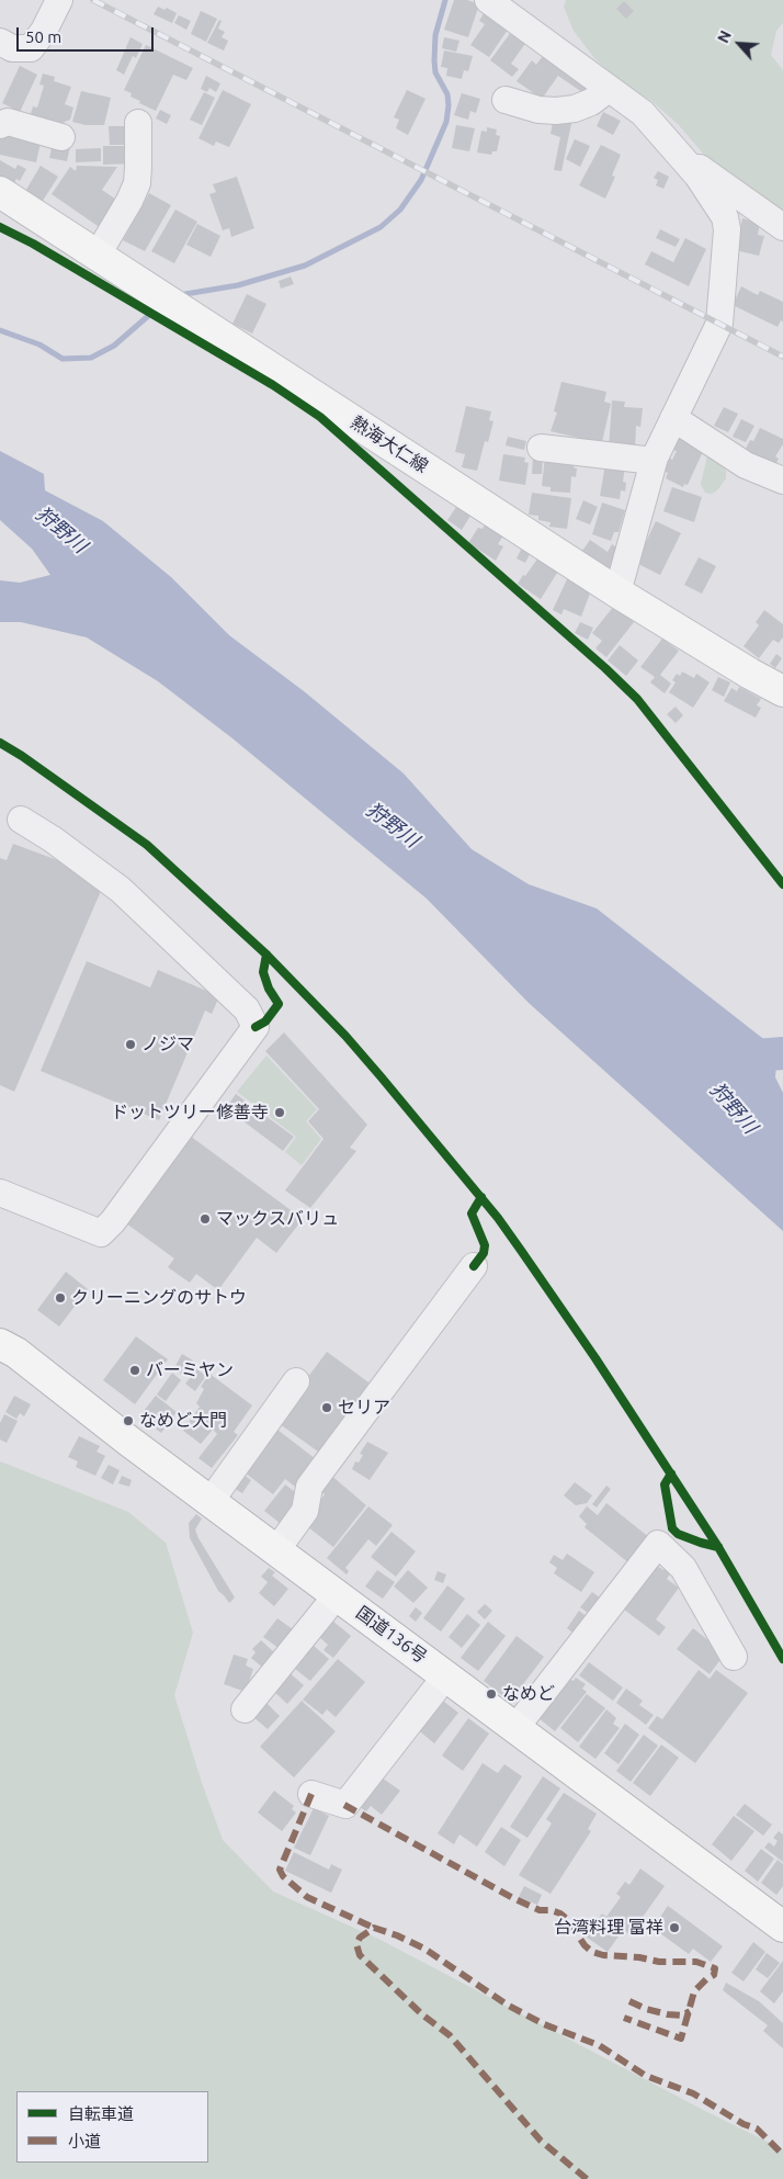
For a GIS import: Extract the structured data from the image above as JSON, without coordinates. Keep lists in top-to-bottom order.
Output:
{
  "streets": {
    "main road": ["熱海大仁線", "国道136号"]
  },
  "water": ["狩野川"],
  "places": [
    "ノジマ",
    "ドットツリー修善寺",
    "マックスバリュ",
    "クリーニングのサトウ",
    "バーミヤン",
    "セリア",
    "なめど大門",
    "なめど",
    "台湾料理 富祥"
  ],
  "legend": ["自転車道", "小道"],
  "scale_bar": "50 m",
  "north": "top left"
}
